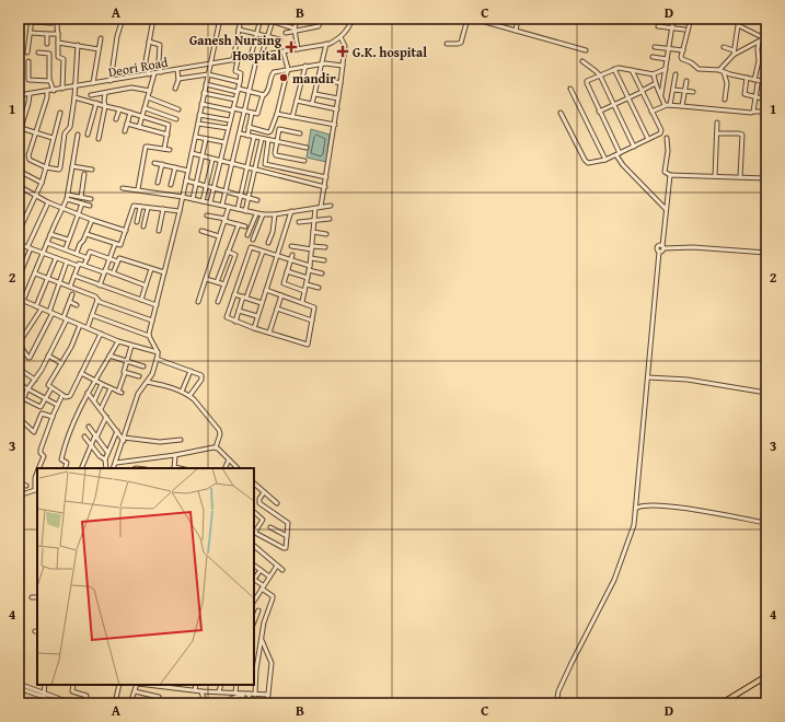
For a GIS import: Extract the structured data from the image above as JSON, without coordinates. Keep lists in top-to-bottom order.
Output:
{
  "streets": {
    "street": ["Deori Road"]
  },
  "places": {
    "health": ["Ganesh Nursing Hospital", "G.K. hospital"],
    "other": ["mandir"]
  },
  "grid": {
    "columns": [
      "A",
      "B",
      "C",
      "D"
    ],
    "rows": [
      "1",
      "2",
      "3",
      "4"
    ]
  }
}
